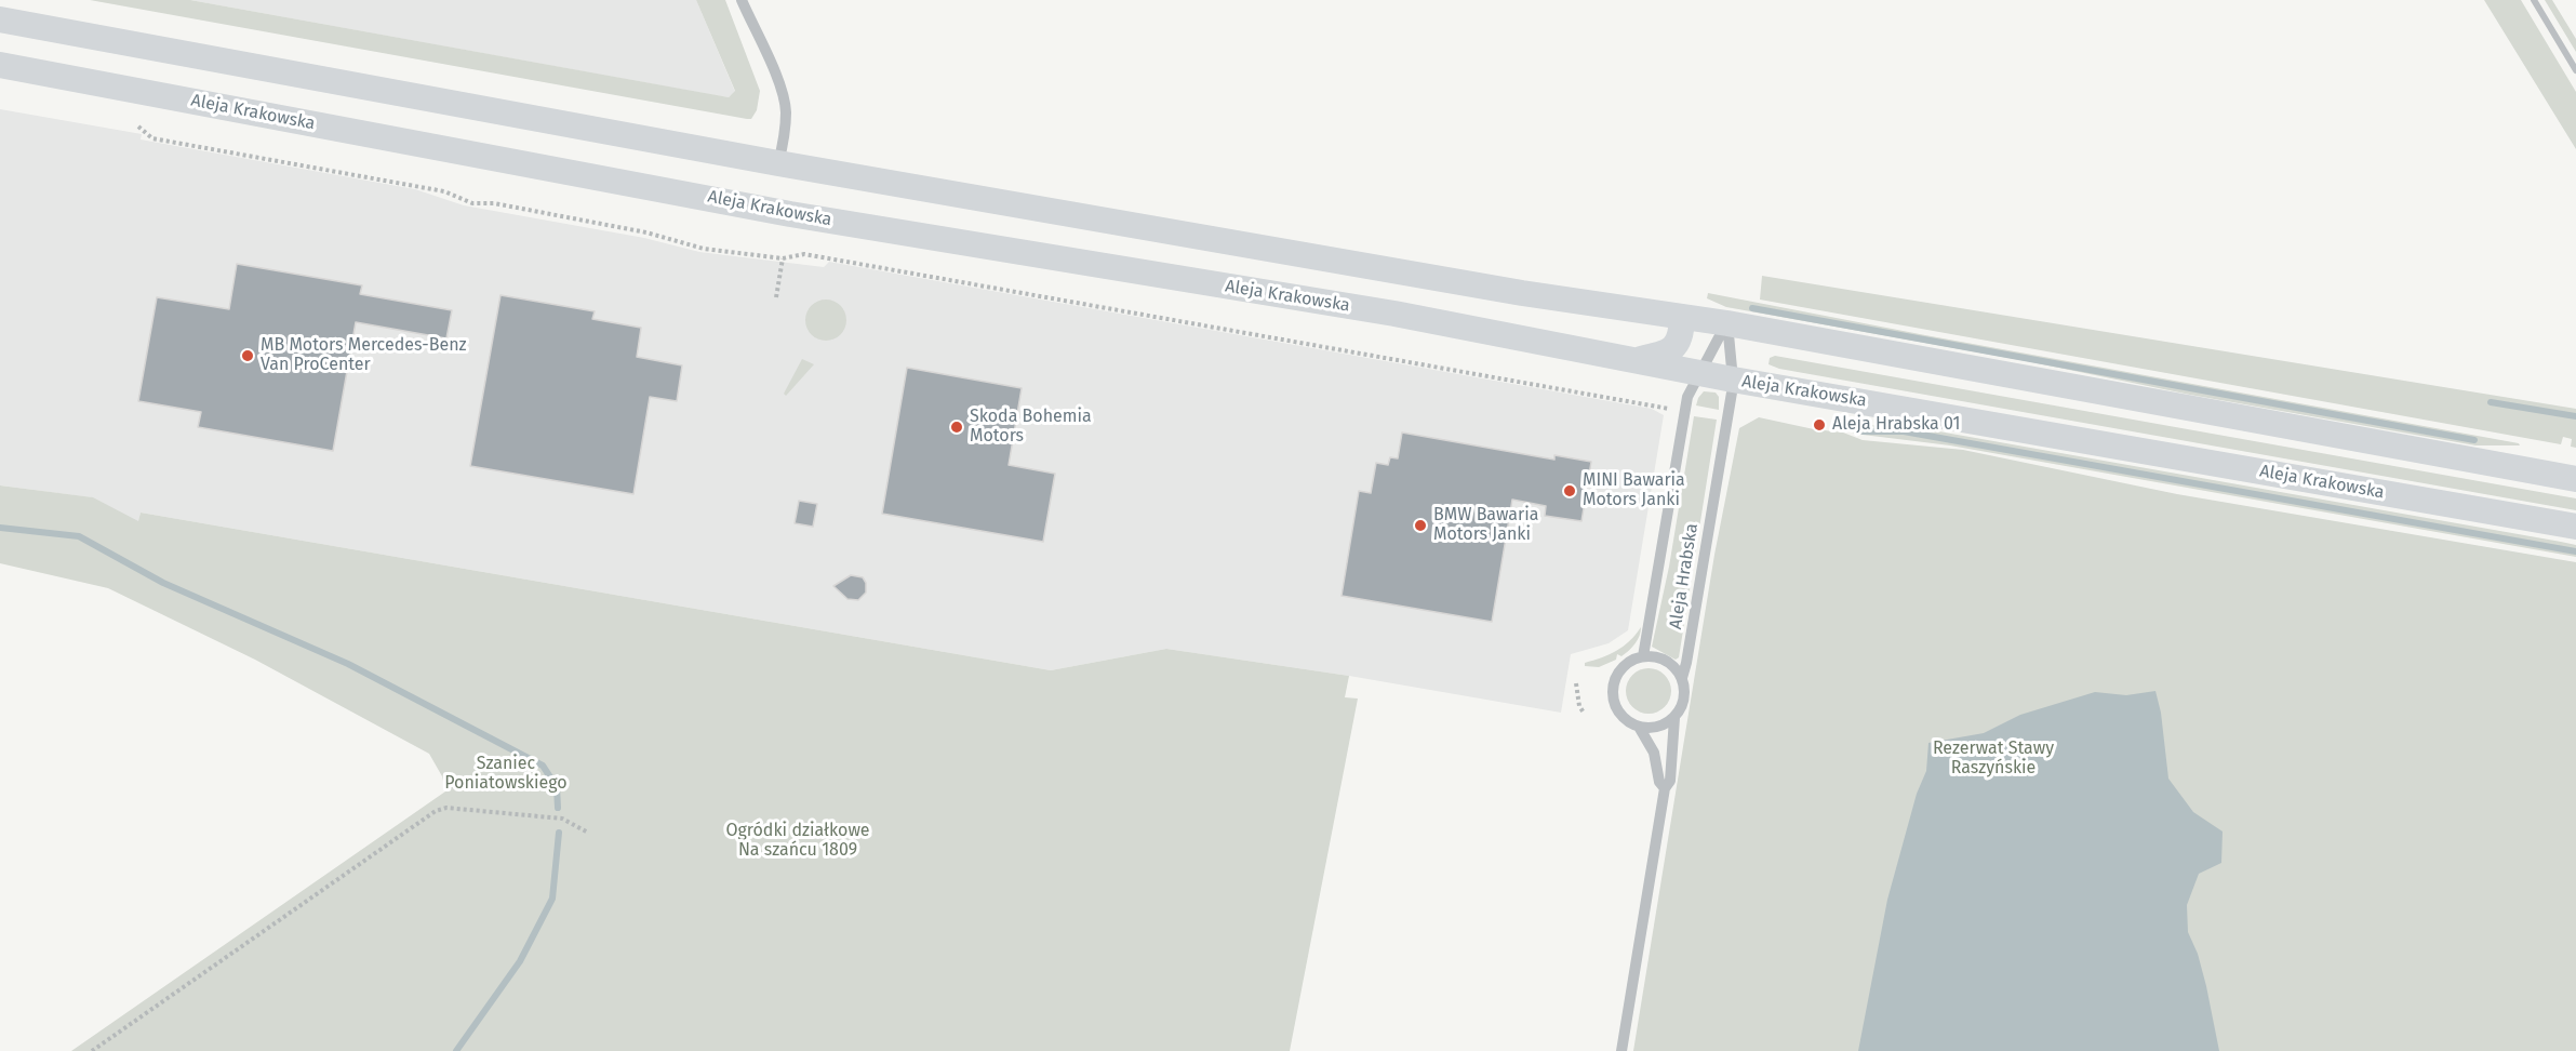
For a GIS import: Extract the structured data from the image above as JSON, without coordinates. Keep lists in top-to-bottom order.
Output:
{
  "streets": {
    "main road": ["Aleja Krakowska"],
    "street": ["Aleja Hrabska"]
  },
  "crossings": [
    ["Aleja Krakowska", "Aleja Hrabska"]
  ],
  "parks": ["Rezerwat Stawy Raszyńskie", "Szaniec Poniatowskiego", "Ogródki działkowe Na szańcu 1809"],
  "places": [
    "MB Motors Mercedes-Benz Van ProCenter",
    "Aleja Hrabska 01",
    "Skoda Bohemia Motors",
    "MINI Bawaria Motors Janki",
    "BMW Bawaria Motors Janki"
  ]
}
